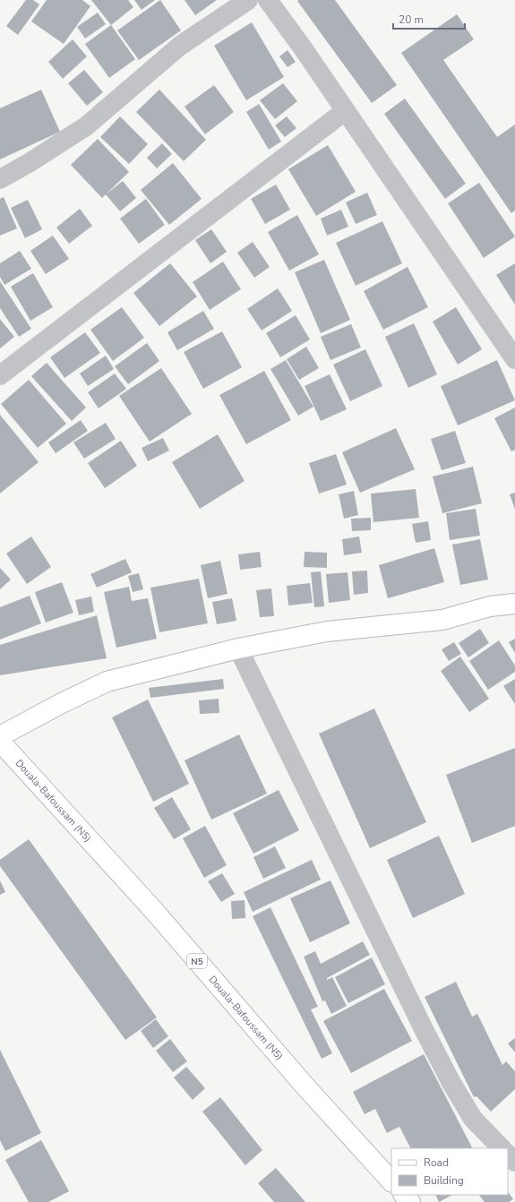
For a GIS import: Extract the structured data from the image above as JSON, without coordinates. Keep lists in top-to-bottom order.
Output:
{
  "streets": {
    "main road": ["Douala-Bafoussam (N5)", "N5"]
  },
  "legend": ["Road", "Building"],
  "scale_bar": "20 m"
}
